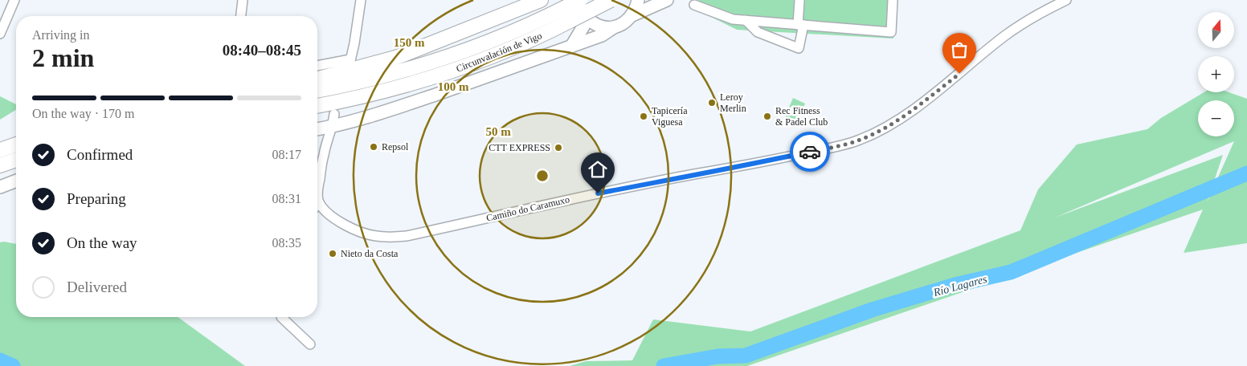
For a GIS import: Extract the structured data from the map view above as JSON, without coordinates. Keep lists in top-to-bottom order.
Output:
{
  "streets": {
    "highway": ["Circunvalación de Vigo"],
    "street": ["Camiño do Caramuxo"]
  },
  "water": ["Río Lagares"],
  "places": [
    "Leroy Merlin",
    "Tapicería Viguesa",
    "Rec Fitness & Padel Club",
    "Repsol",
    "CTT EXPRESS",
    "Nieto da Costa"
  ],
  "north": "top",
  "page": {
    "map_buttons": ["+", "−"],
    "heading": ["2 min", "Arriving in", "08:40–08:45"],
    "bar": "On the way · 170 m",
    "list": [
      ["Confirmed", "08:17"],
      ["Preparing", "08:31"],
      ["On the way", "08:35"],
      "Delivered"
    ]
  },
  "rings": ["150 m", "100 m", "50 m"]
}
